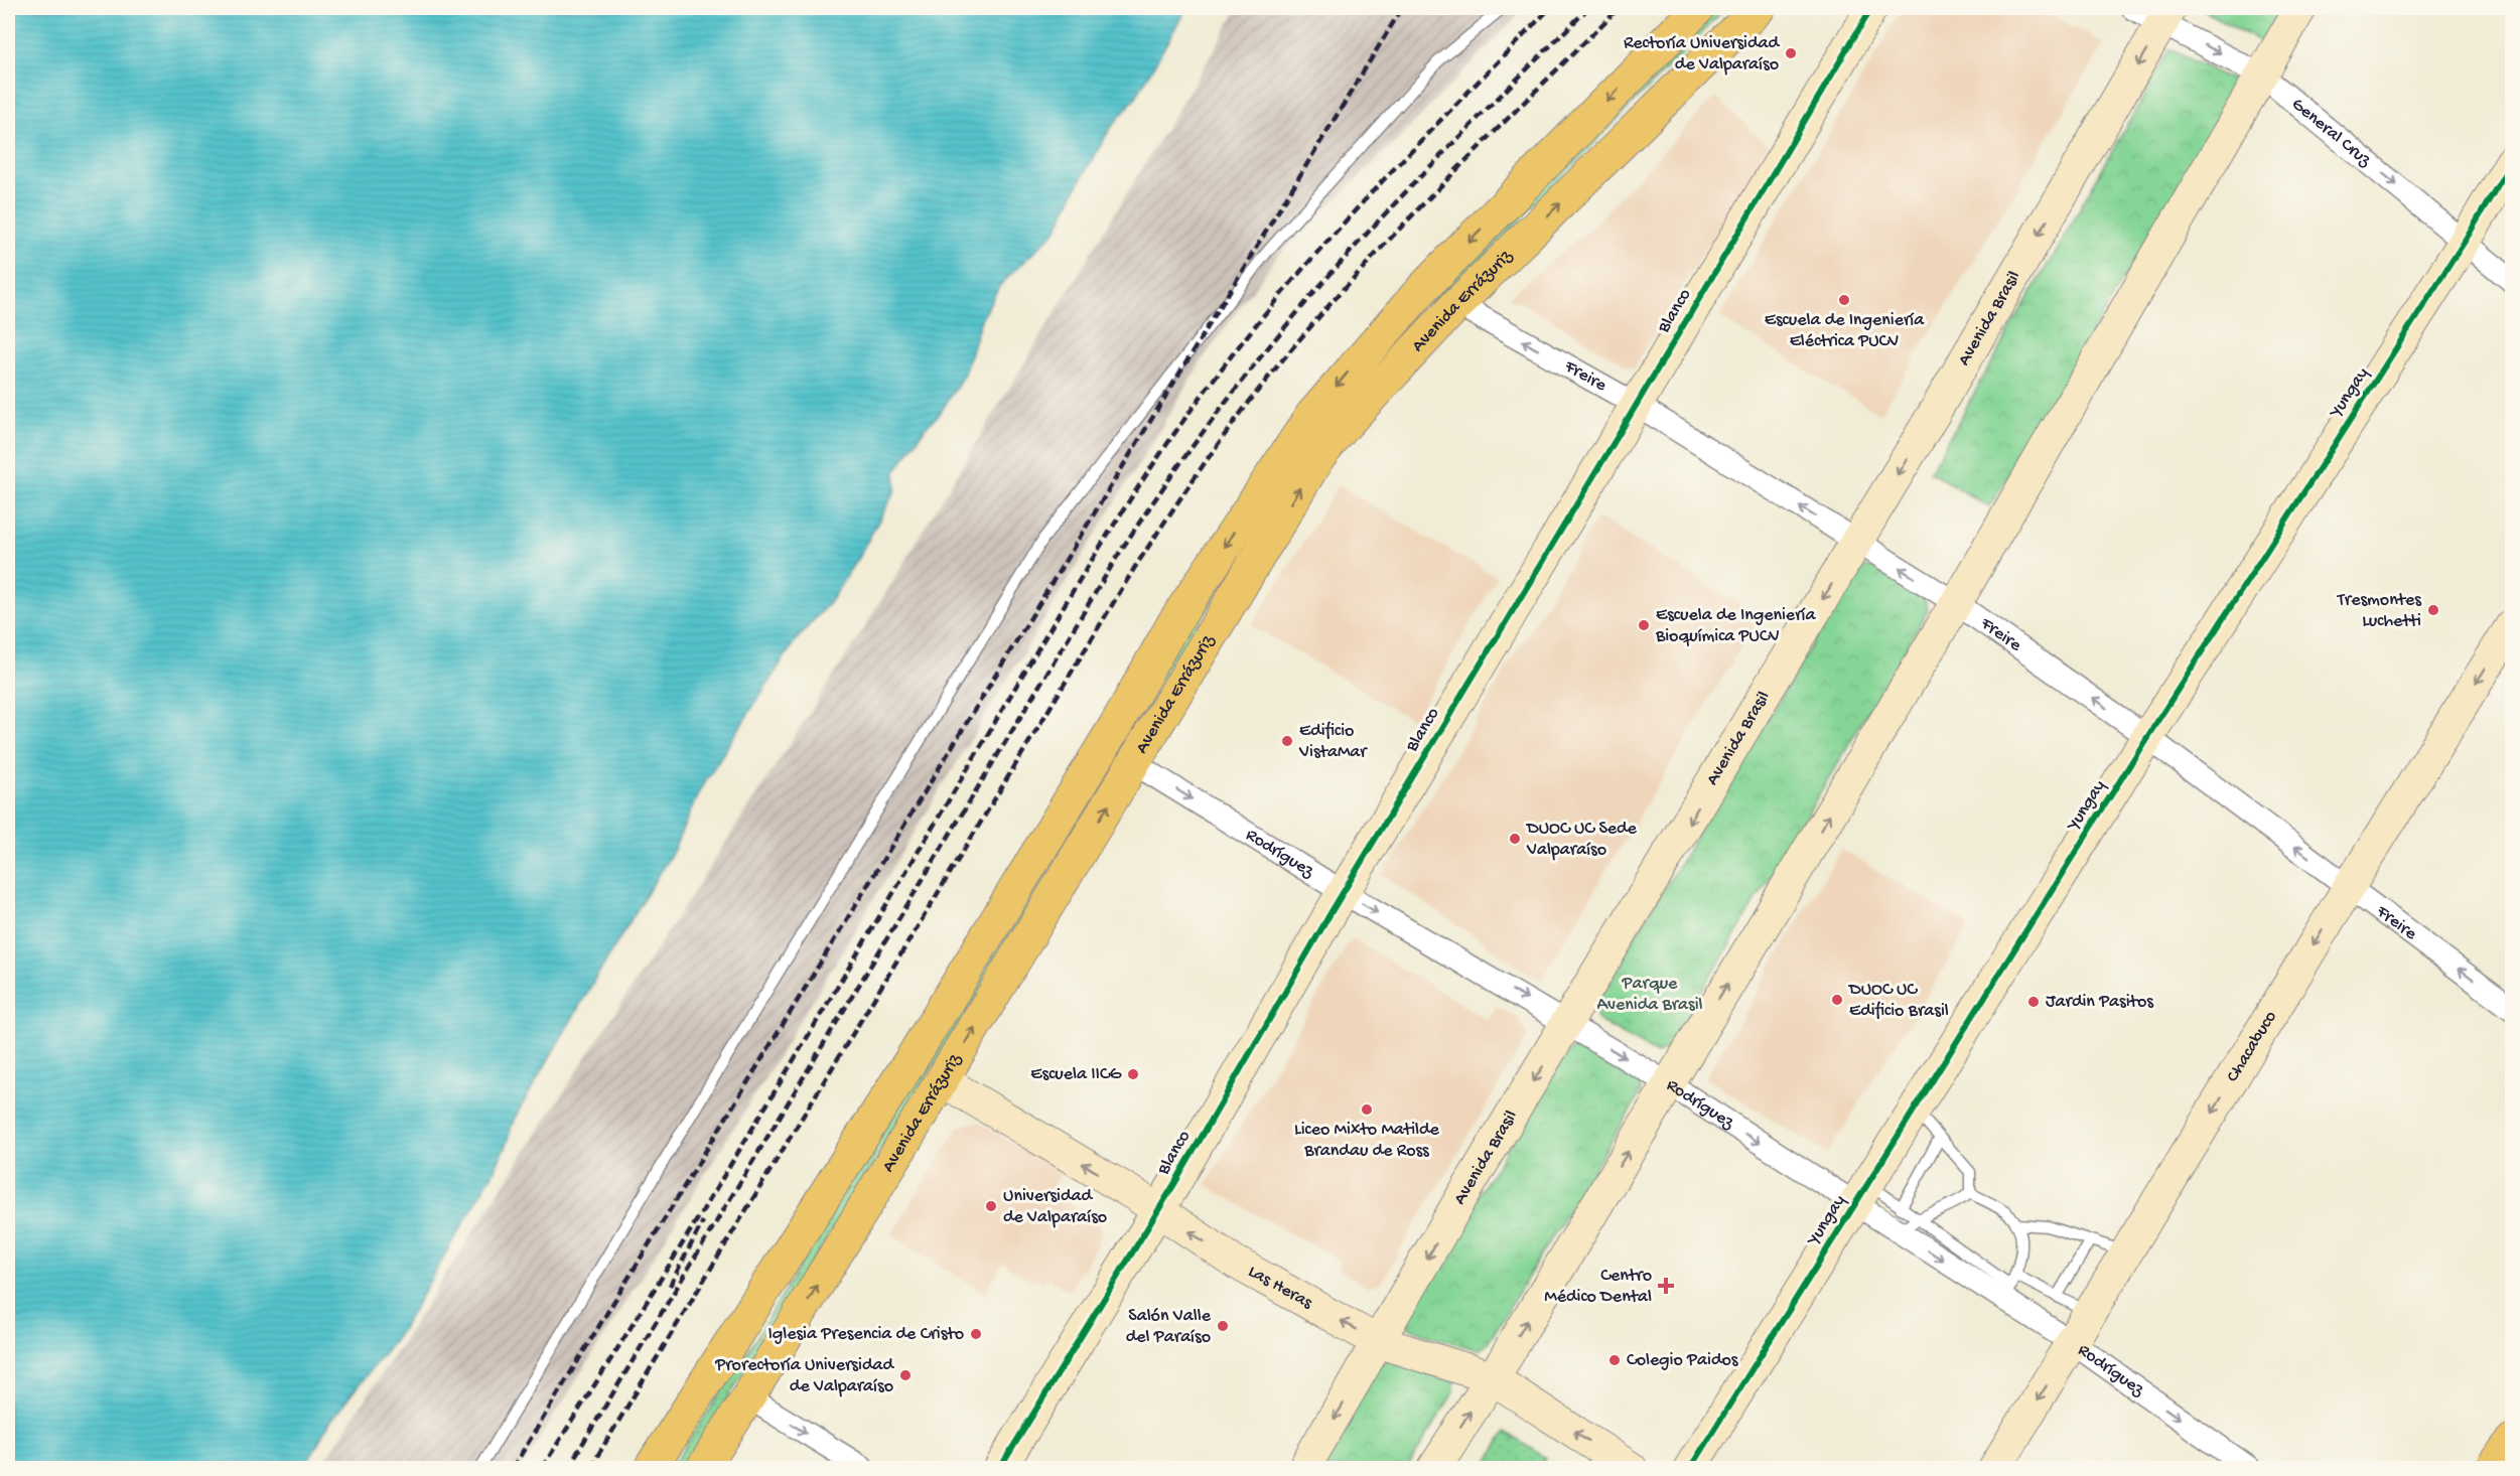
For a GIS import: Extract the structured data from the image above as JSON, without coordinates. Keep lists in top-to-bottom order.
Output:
{
  "streets": {
    "main road": ["Avenida Errázuriz"],
    "street": [
      "General Cruz",
      "Blanco",
      "Avenida Brasil",
      "Freire",
      "Yungay",
      "Rodríguez",
      "Chacabuco",
      "Las Heras"
    ]
  },
  "crossings": [
    ["General Cruz", "Avenida Brasil"],
    ["General Cruz", "Yungay"],
    ["Avenida Errázuriz", "Freire"],
    ["Avenida Errázuriz", "Rodríguez"],
    ["Avenida Errázuriz", "Las Heras"],
    ["Blanco", "Freire"],
    ["Blanco", "Rodríguez"],
    ["Blanco", "Las Heras"],
    ["Avenida Brasil", "Freire"],
    ["Avenida Brasil", "Rodríguez"],
    ["Avenida Brasil", "Las Heras"],
    ["Freire", "Yungay"],
    ["Freire", "Chacabuco"],
    ["Yungay", "Rodríguez"],
    ["Rodríguez", "Chacabuco"]
  ],
  "one_way": [
    "General Cruz",
    "Freire",
    "Rodríguez",
    "Chacabuco",
    "Las Heras"
  ],
  "parks": ["Parque Avenida Brasil"],
  "places": {
    "other": [
      "Rectoría Universidad de Valparaíso",
      "Escuela de Ingeniería Eléctrica PUCV",
      "Tresmontes Luchetti",
      "Escuela de Ingeniería Bioquímica PUCV",
      "Edificio VistaMar",
      "DUOC UC Sede Valparaíso",
      "DUOC UC Edificio Brasil",
      "Jardin Pasitos",
      "Escuela IICG",
      "Liceo Mixto Matilde Brandau de Ross",
      "Universidad de Valparaíso",
      "Salón Valle del Paraíso",
      "Iglesia Presencia de Cristo",
      "Colegio Paidos",
      "Prorectoría Universidad de Valparaíso"
    ],
    "health": ["Centro Médico Dental"]
  }
}
